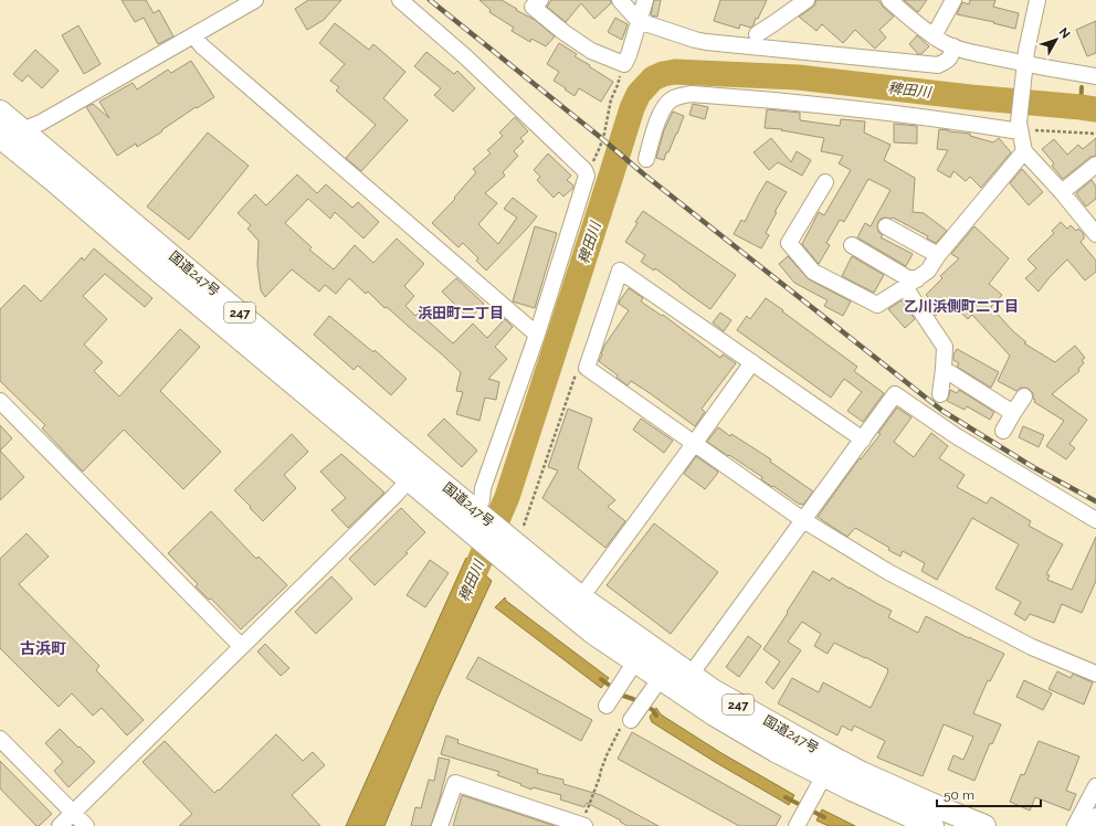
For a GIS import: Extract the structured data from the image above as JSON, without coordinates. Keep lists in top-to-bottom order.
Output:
{
  "streets": {
    "highway": ["国道247号", "247"]
  },
  "districts": ["乙川浜側町二丁目", "浜田町二丁目", "古浜町"],
  "water": ["稗田川"],
  "scale_bar": "50 m",
  "north": "top right"
}
